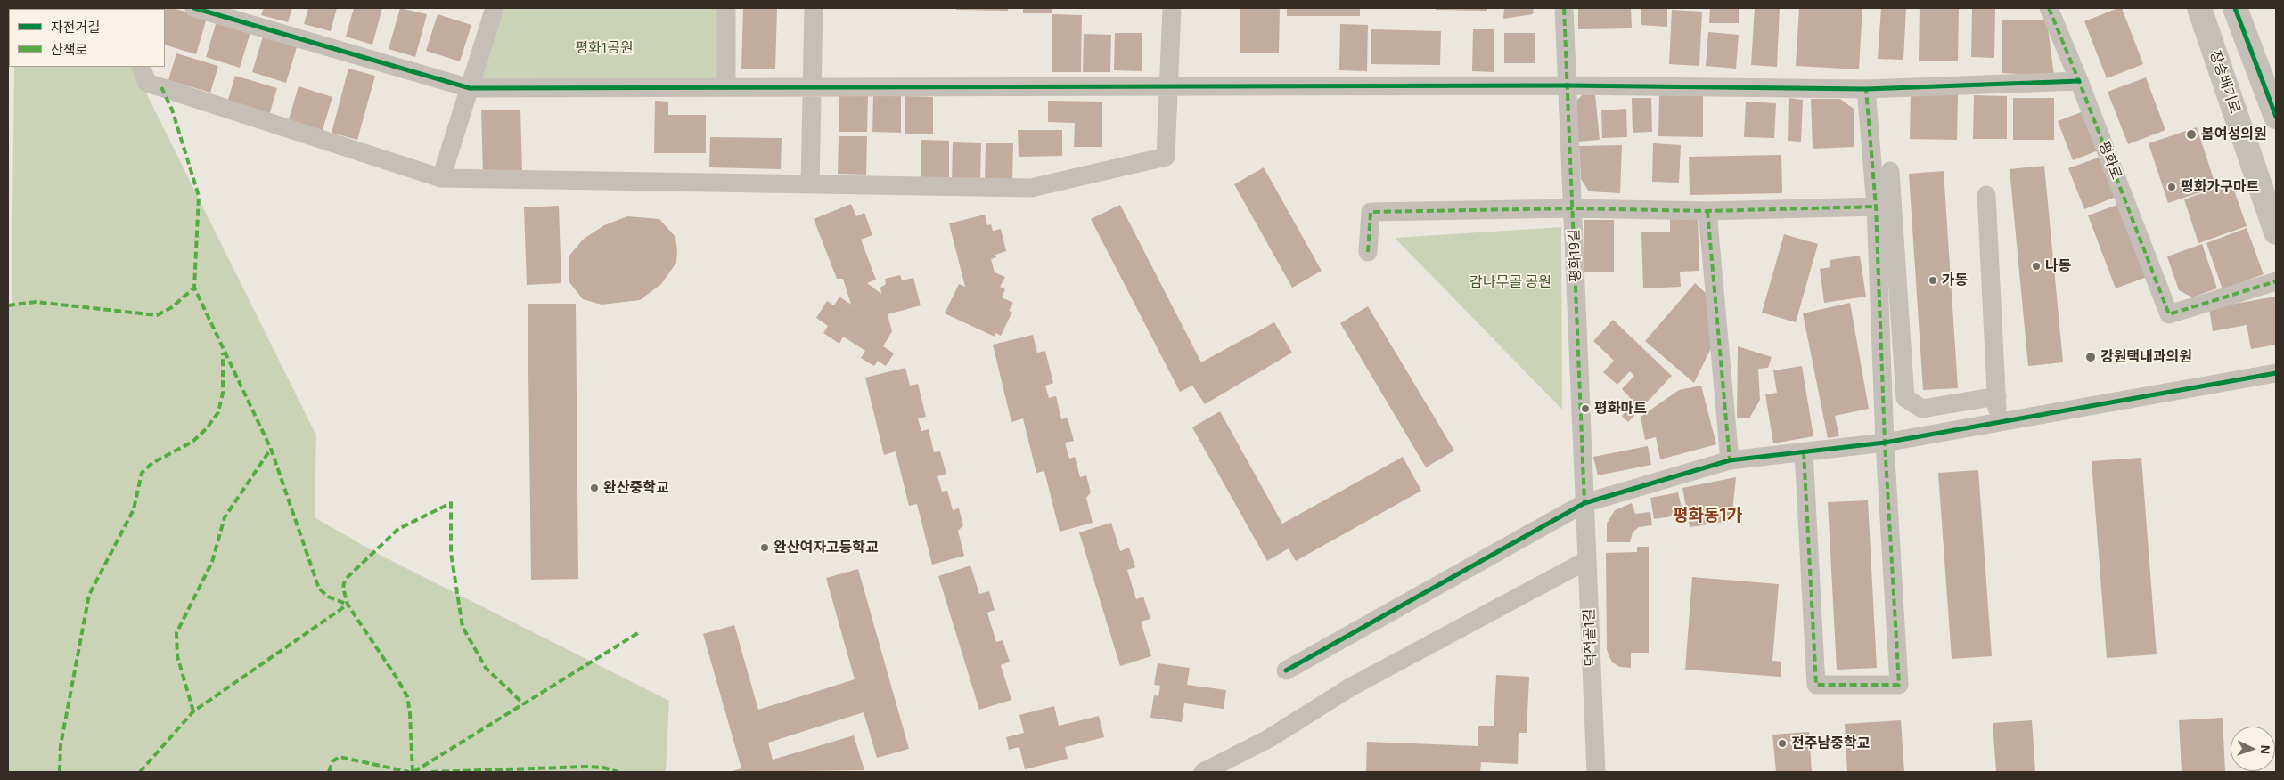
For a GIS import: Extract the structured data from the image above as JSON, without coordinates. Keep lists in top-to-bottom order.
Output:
{
  "streets": {
    "street": [
      "장승배기로",
      "평화로",
      "평화19길",
      "덕적골1길"
    ]
  },
  "crossings": [
    ["평화19길", "덕적골1길"]
  ],
  "districts": ["평화동1가"],
  "parks": ["평화1공원", "감나무골 공원"],
  "places": [
    "봄여성의원",
    "평화가구마트",
    "나동",
    "가동",
    "강원택내과의원",
    "평화마트",
    "완산중학교",
    "완산여자고등학교",
    "전주남중학교"
  ],
  "legend": ["자전거길", "산책로"],
  "north": "right"
}
